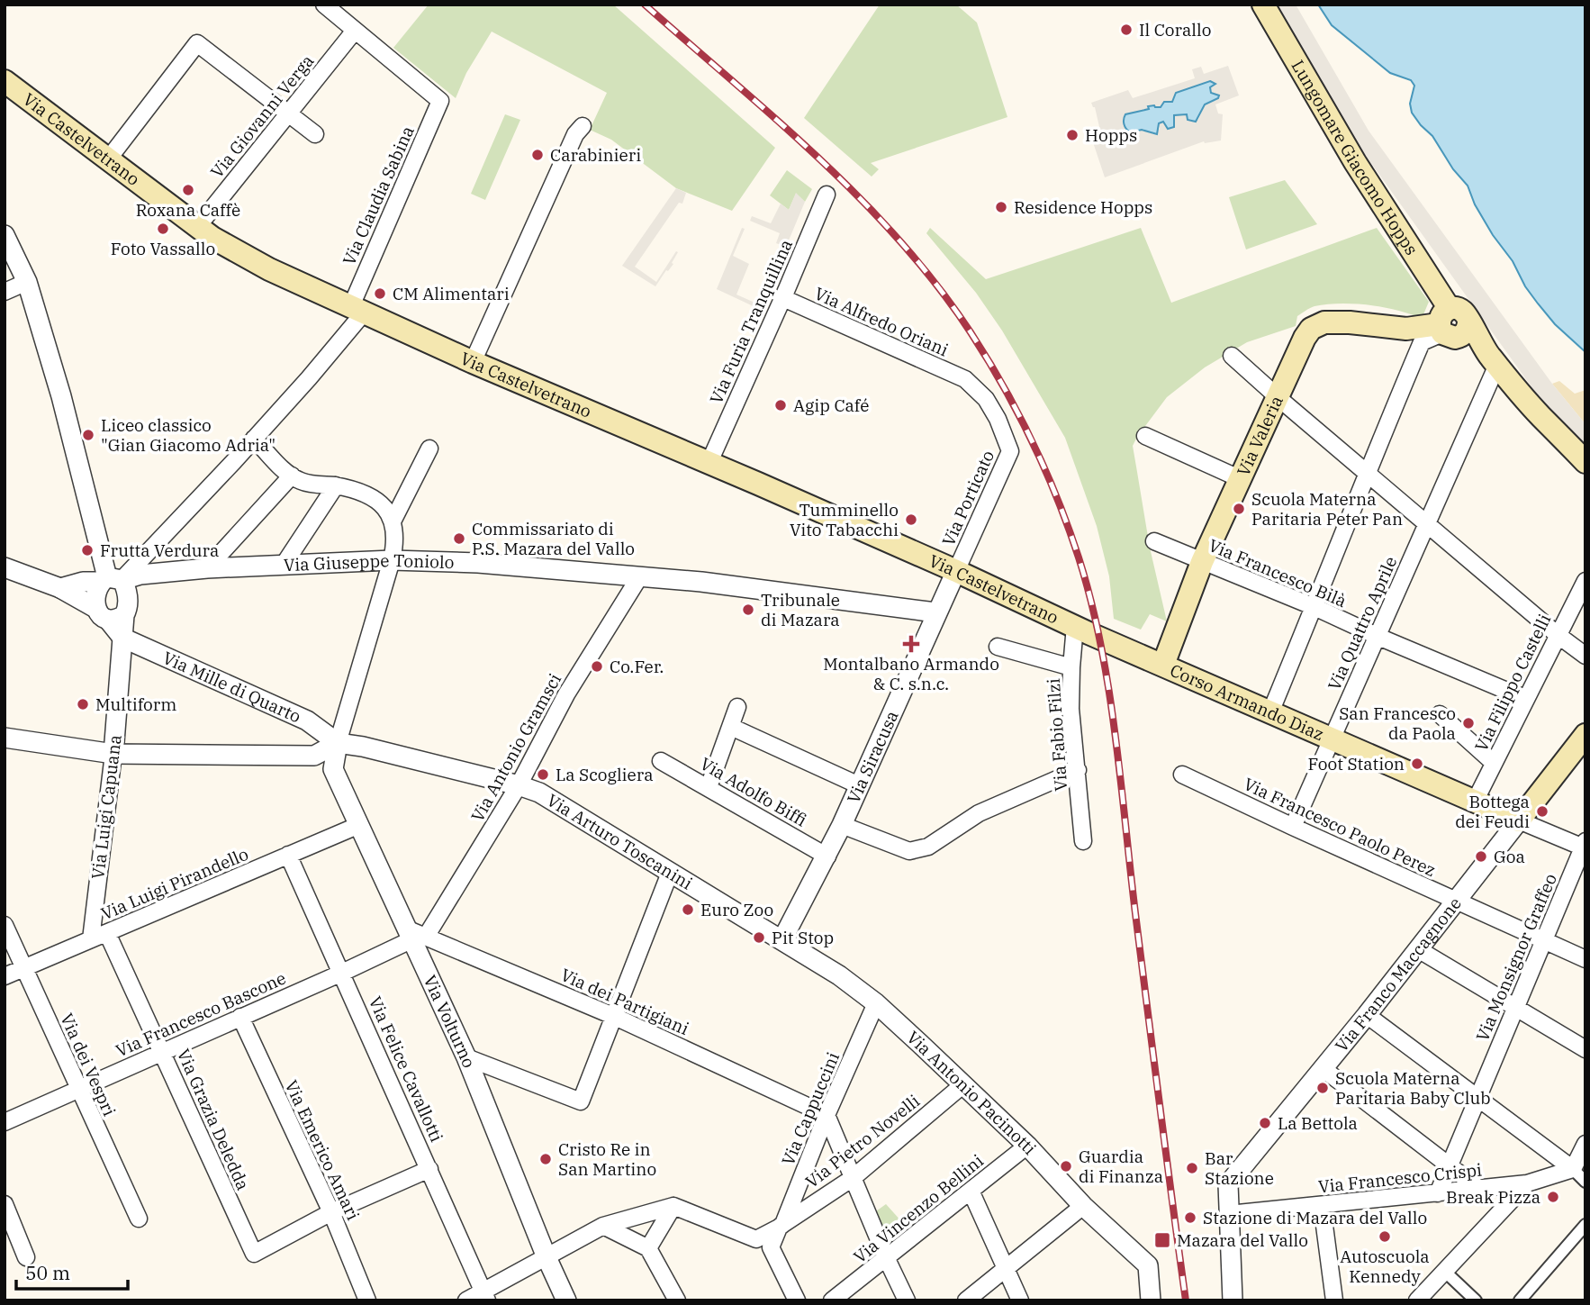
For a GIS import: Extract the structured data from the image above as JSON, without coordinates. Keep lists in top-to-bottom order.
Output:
{
  "streets": {
    "main road": [
      "Via Castelvetrano",
      "Lungomare Giacomo Hopps",
      "Via Valeria",
      "Corso Armando Diaz"
    ],
    "street": [
      "Via Giovanni Verga",
      "Via Claudia Sabina",
      "Via Furia Tranquillina",
      "Via Alfredo Oriani",
      "Via Porticato",
      "Via Giuseppe Toniolo",
      "Via Francesco Bilà",
      "Via Quattro Aprile",
      "Via Filippo Castelli",
      "Via Mille di Quarto",
      "Via Fabio Filzi",
      "Via Antonio Gramsci",
      "Via Siracusa",
      "Via Adolfo Biffi",
      "Via Luigi Capuana",
      "Via Francesco Paolo Perez",
      "Via Arturo Toscanini",
      "Via Luigi Pirandello",
      "Via Monsignor Graffeo",
      "Via Franco Maccagnone",
      "Via dei Partigiani",
      "Via Francesco Bascone",
      "Via Volturno",
      "Via dei Vespri",
      "Via Felice Cavallotti",
      "Via Antonio Pacinotti",
      "Via Cappuccini",
      "Via Grazia Deledda",
      "Via Pietro Novelli",
      "Via Emerico Amari",
      "Via Francesco Crispi",
      "Via Vincenzo Bellini"
    ]
  },
  "crossings": [
    ["Via Giovanni Verga", "Via Castelvetrano"],
    ["Via Giovanni Verga", "Via Claudia Sabina"],
    ["Via Castelvetrano", "Via Claudia Sabina"],
    ["Via Castelvetrano", "Via Furia Tranquillina"],
    ["Via Castelvetrano", "Via Porticato"],
    ["Via Castelvetrano", "Corso Armando Diaz"],
    ["Via Castelvetrano", "Via Fabio Filzi"],
    ["Via Castelvetrano", "Via Siracusa"],
    ["Lungomare Giacomo Hopps", "Via Valeria"],
    ["Lungomare Giacomo Hopps", "Via Quattro Aprile"],
    ["Via Claudia Sabina", "Via Giuseppe Toniolo"],
    ["Via Furia Tranquillina", "Via Alfredo Oriani"],
    ["Via Alfredo Oriani", "Via Porticato"],
    ["Via Valeria", "Via Francesco Bilà"],
    ["Via Valeria", "Corso Armando Diaz"],
    ["Via Porticato", "Via Siracusa"],
    ["Via Giuseppe Toniolo", "Via Antonio Gramsci"],
    ["Via Giuseppe Toniolo", "Via Siracusa"],
    ["Via Francesco Bilà", "Via Quattro Aprile"],
    ["Via Francesco Bilà", "Via Filippo Castelli"],
    ["Via Quattro Aprile", "Corso Armando Diaz"],
    ["Via Quattro Aprile", "Via Francesco Paolo Perez"],
    ["Via Filippo Castelli", "Corso Armando Diaz"],
    ["Via Mille di Quarto", "Via Luigi Capuana"],
    ["Via Mille di Quarto", "Via Arturo Toscanini"],
    ["Via Mille di Quarto", "Via Volturno"],
    ["Corso Armando Diaz", "Via Fabio Filzi"],
    ["Corso Armando Diaz", "Via Monsignor Graffeo"],
    ["Corso Armando Diaz", "Via Franco Maccagnone"],
    ["Via Antonio Gramsci", "Via Arturo Toscanini"],
    ["Via Antonio Gramsci", "Via dei Partigiani"],
    ["Via Antonio Gramsci", "Via Francesco Bascone"],
    ["Via Antonio Gramsci", "Via Volturno"],
    ["Via Siracusa", "Via Adolfo Biffi"],
    ["Via Siracusa", "Via Arturo Toscanini"],
    ["Via Luigi Capuana", "Via Luigi Pirandello"],
    ["Via Francesco Paolo Perez", "Via Monsignor Graffeo"],
    ["Via Francesco Paolo Perez", "Via Franco Maccagnone"],
    ["Via Arturo Toscanini", "Via Volturno"],
    ["Via Arturo Toscanini", "Via Antonio Pacinotti"],
    ["Via Arturo Toscanini", "Via Cappuccini"],
    ["Via Luigi Pirandello", "Via Volturno"],
    ["Via Luigi Pirandello", "Via dei Vespri"],
    ["Via Luigi Pirandello", "Via Felice Cavallotti"],
    ["Via Luigi Pirandello", "Via Grazia Deledda"],
    ["Via Monsignor Graffeo", "Via Francesco Crispi"],
    ["Via Franco Maccagnone", "Via Francesco Crispi"],
    ["Via dei Partigiani", "Via Francesco Bascone"],
    ["Via dei Partigiani", "Via Volturno"],
    ["Via dei Partigiani", "Via Cappuccini"],
    ["Via Francesco Bascone", "Via Volturno"],
    ["Via Francesco Bascone", "Via dei Vespri"],
    ["Via Francesco Bascone", "Via Felice Cavallotti"],
    ["Via Francesco Bascone", "Via Grazia Deledda"],
    ["Via Francesco Bascone", "Via Emerico Amari"],
    ["Via Antonio Pacinotti", "Via Cappuccini"],
    ["Via Antonio Pacinotti", "Via Pietro Novelli"],
    ["Via Antonio Pacinotti", "Via Vincenzo Bellini"],
    ["Via Cappuccini", "Via Pietro Novelli"],
    ["Via Grazia Deledda", "Via Emerico Amari"]
  ],
  "places": {
    "other": [
      "Il Corallo",
      "Hopps",
      "Carabinieri",
      "Roxana Caffè",
      "Residence Hopps",
      "Foto Vassallo",
      "CM Alimentari",
      "Agip Café",
      "Liceo classico \"Gian Giacomo Adria\"",
      "Scuola Materna Paritaria Peter Pan",
      "Tumminello Vito Tabacchi",
      "Commissariato di P.S. Mazara del Vallo",
      "Frutta Verdura",
      "Tribunale di Mazara",
      "Co.Fer.",
      "Multiform",
      "San Francesco da Paola",
      "Foot Station",
      "La Scogliera",
      "Bottega dei Feudi",
      "Goa",
      "Euro Zoo",
      "Pit Stop",
      "Scuola Materna Paritaria Baby Club",
      "La Bettola",
      "Cristo Re in San Martino",
      "Guardia di Finanza",
      "Bar Stazione",
      "Break Pizza",
      "Stazione di Mazara del Vallo",
      "Autoscuola Kennedy"
    ],
    "health": ["Montalbano Armando & C. s.n.c."],
    "transit": ["Mazara del Vallo"]
  },
  "scale_bar": "50 m"
}
